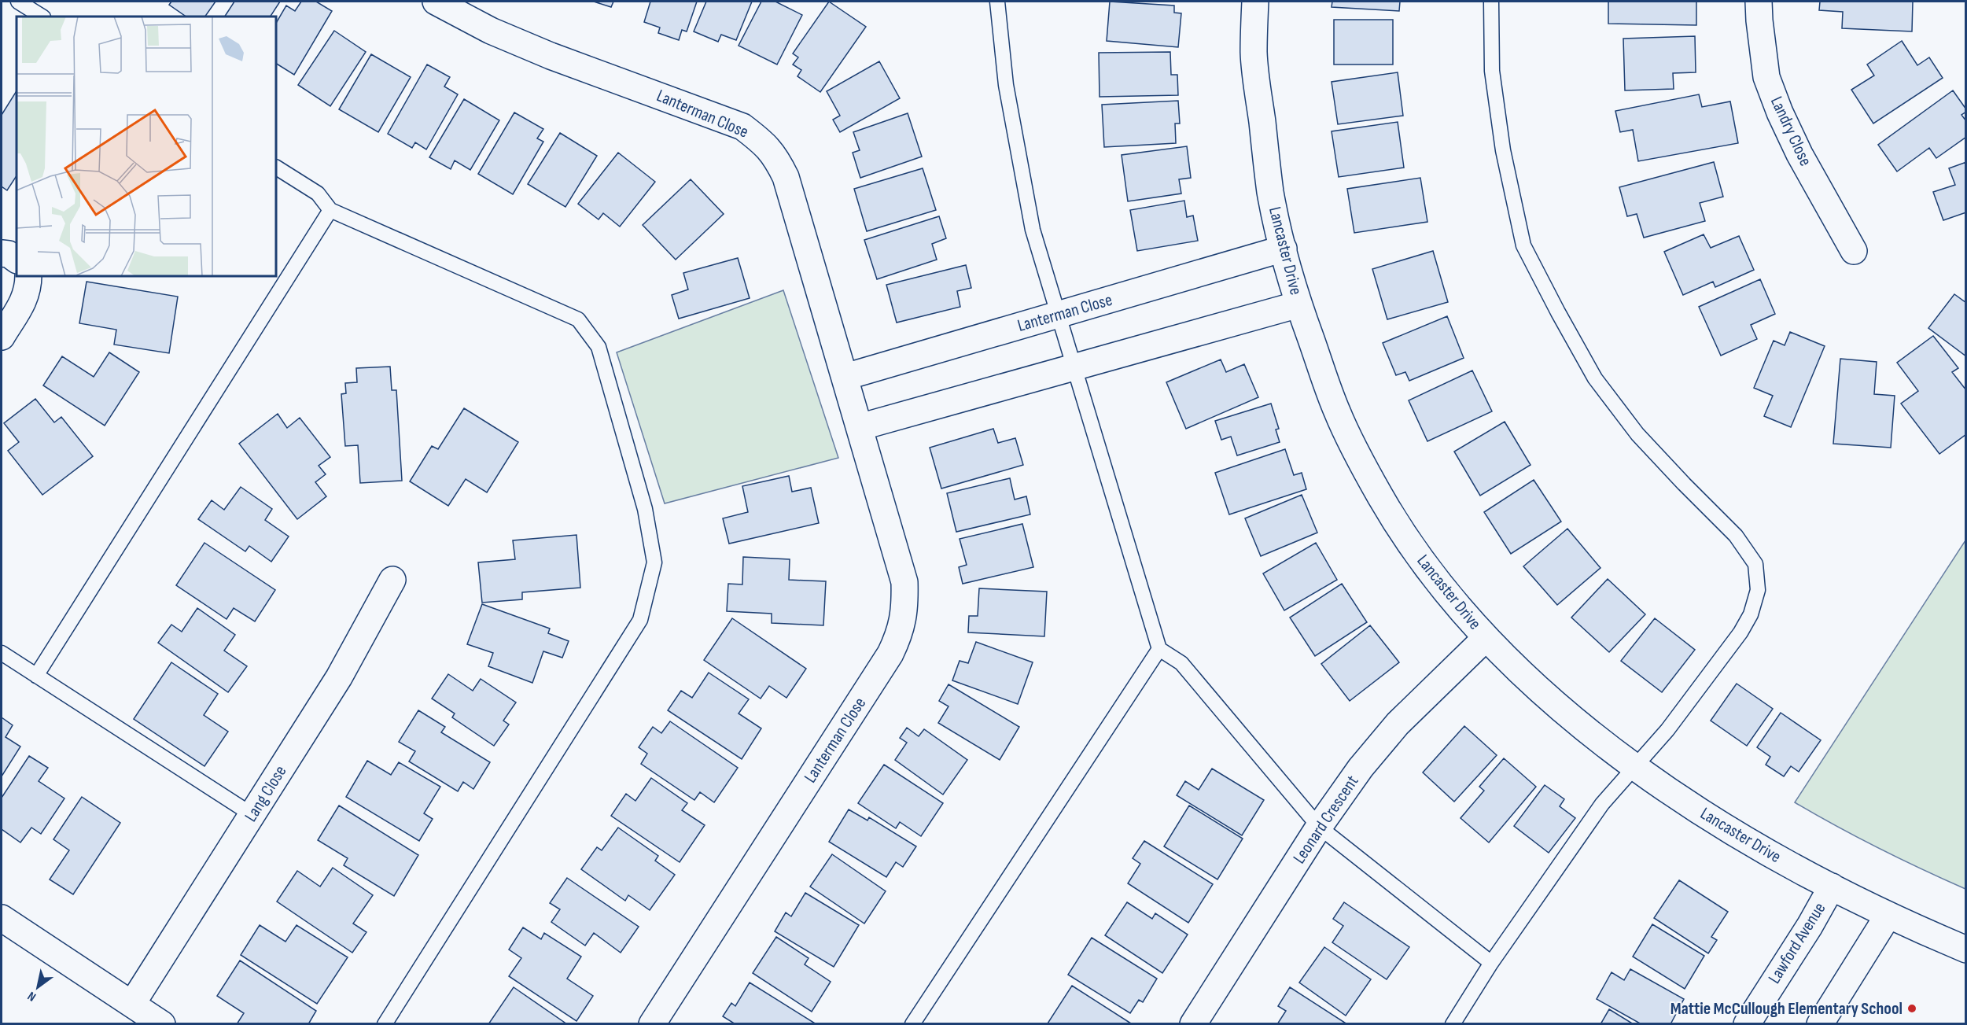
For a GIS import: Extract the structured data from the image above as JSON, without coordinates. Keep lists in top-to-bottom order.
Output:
{
  "streets": {
    "street": [
      "Lanterman Close",
      "Landry Close",
      "Lancaster Drive",
      "Lang Close",
      "Leonard Crescent",
      "Lawford Avenue"
    ]
  },
  "crossings": [
    ["Lanterman Close", "Lancaster Drive"],
    ["Lancaster Drive", "Leonard Crescent"],
    ["Lancaster Drive", "Lawford Avenue"]
  ],
  "places": ["Mattie McCullough Elementary School"],
  "north": "bottom left"
}
